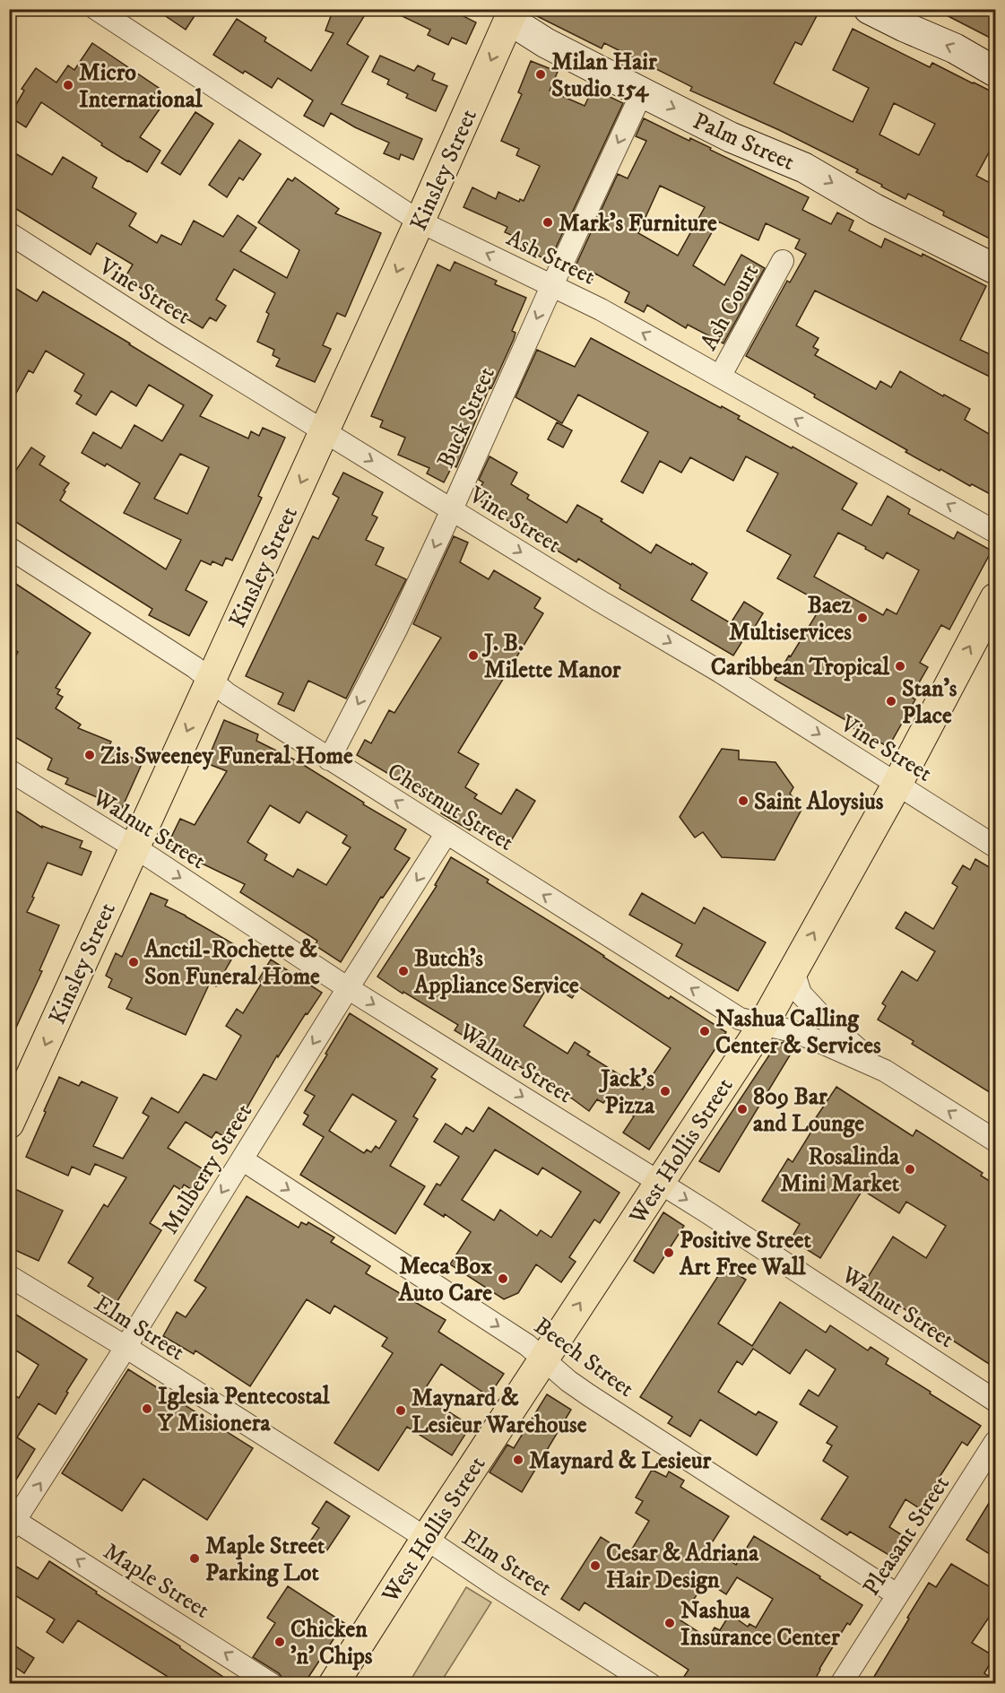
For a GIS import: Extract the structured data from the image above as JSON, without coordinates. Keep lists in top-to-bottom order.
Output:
{
  "streets": {
    "main road": ["Kinsley Street", "West Hollis Street"],
    "street": [
      "Palm Street",
      "Ash Street",
      "Vine Street",
      "Ash Court",
      "Buck Street",
      "Chestnut Street",
      "Walnut Street",
      "Mulberry Street",
      "Elm Street",
      "Beech Street",
      "Pleasant Street",
      "Maple Street"
    ]
  },
  "crossings": [
    ["Palm Street", "Kinsley Street"],
    ["Palm Street", "Buck Street"],
    ["Kinsley Street", "Ash Street"],
    ["Kinsley Street", "Vine Street"],
    ["Kinsley Street", "Chestnut Street"],
    ["Kinsley Street", "Walnut Street"],
    ["Ash Street", "Ash Court"],
    ["Ash Street", "Buck Street"],
    ["Vine Street", "Buck Street"],
    ["Vine Street", "West Hollis Street"],
    ["Buck Street", "Chestnut Street"],
    ["Chestnut Street", "West Hollis Street"],
    ["Chestnut Street", "Mulberry Street"],
    ["Walnut Street", "West Hollis Street"],
    ["Walnut Street", "Mulberry Street"],
    ["West Hollis Street", "Elm Street"],
    ["West Hollis Street", "Beech Street"],
    ["Mulberry Street", "Elm Street"],
    ["Mulberry Street", "Beech Street"],
    ["Mulberry Street", "Maple Street"],
    ["Beech Street", "Pleasant Street"]
  ],
  "one_way": [
    "Kinsley Street",
    "Ash Street",
    "Vine Street",
    "Buck Street",
    "Chestnut Street",
    "Walnut Street",
    "West Hollis Street",
    "Beech Street",
    "Maple Street"
  ],
  "places": [
    "Milan Hair Studio 154",
    "Micro International",
    "Mark's Furniture",
    "Baez Multiservices",
    "J. B. Milette Manor",
    "Caribbean Tropical",
    "Stan's Place",
    "Zis Sweeney Funeral Home",
    "Saint Aloysius",
    "Anctil-Rochette & Son Funeral Home",
    "Butch's Appliance Service",
    "Nashua Calling Center & Services",
    "Jack's Pizza",
    "809 Bar and Lounge",
    "Rosalinda Mini Market",
    "Positive Street Art Free Wall",
    "Meca Box Auto Care",
    "Iglesia Pentecostal Y Misionera",
    "Maynard & Lesieur Warehouse",
    "Maynard & Lesieur",
    "Maple Street Parking Lot",
    "Cesar & Adriana Hair Design",
    "Nashua Insurance Center",
    "Chicken 'n' Chips"
  ]
}
